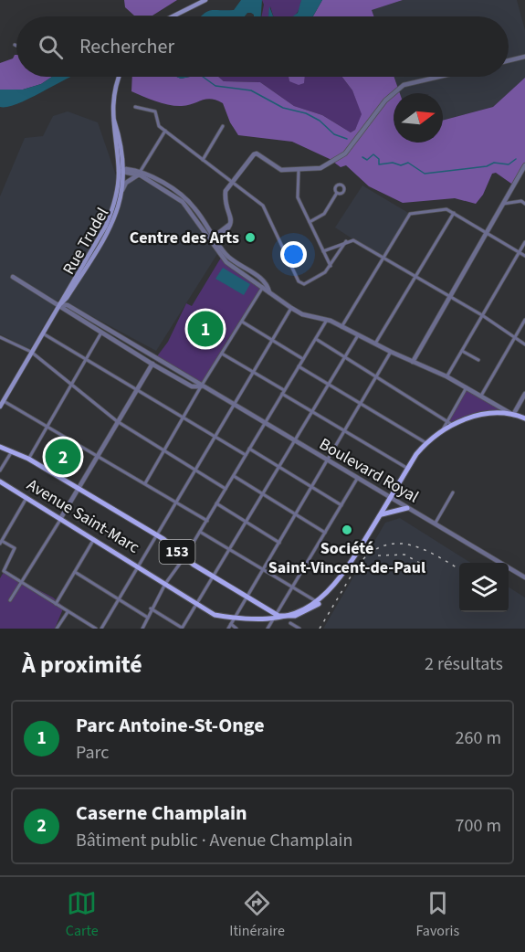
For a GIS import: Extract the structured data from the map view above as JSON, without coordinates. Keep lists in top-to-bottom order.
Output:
{
  "streets": {
    "main road": ["Rue Trudel", "Avenue Saint-Marc", "153"],
    "street": ["Boulevard Royal"]
  },
  "crossings": [
    ["Rue Trudel", "Boulevard Royal"],
    ["Avenue Saint-Marc", "153"]
  ],
  "places": ["Centre des Arts", "Société Saint-Vincent-de-Paul"],
  "north": "right",
  "page": {
    "search": "Rechercher",
    "pins": ["1", "2"],
    "heading": ["À proximité", "2 résultats"],
    "list": [
      {
        "mark": "1",
        "name": "Parc Antoine-St-Onge",
        "note": "Parc",
        "value": "260 m"
      },
      {
        "mark": "2",
        "name": "Caserne Champlain",
        "note": "Bâtiment public · Avenue Champlain",
        "value": "700 m"
      }
    ],
    "nav": ["Carte", "Itinéraire", "Favoris"]
  }
}
